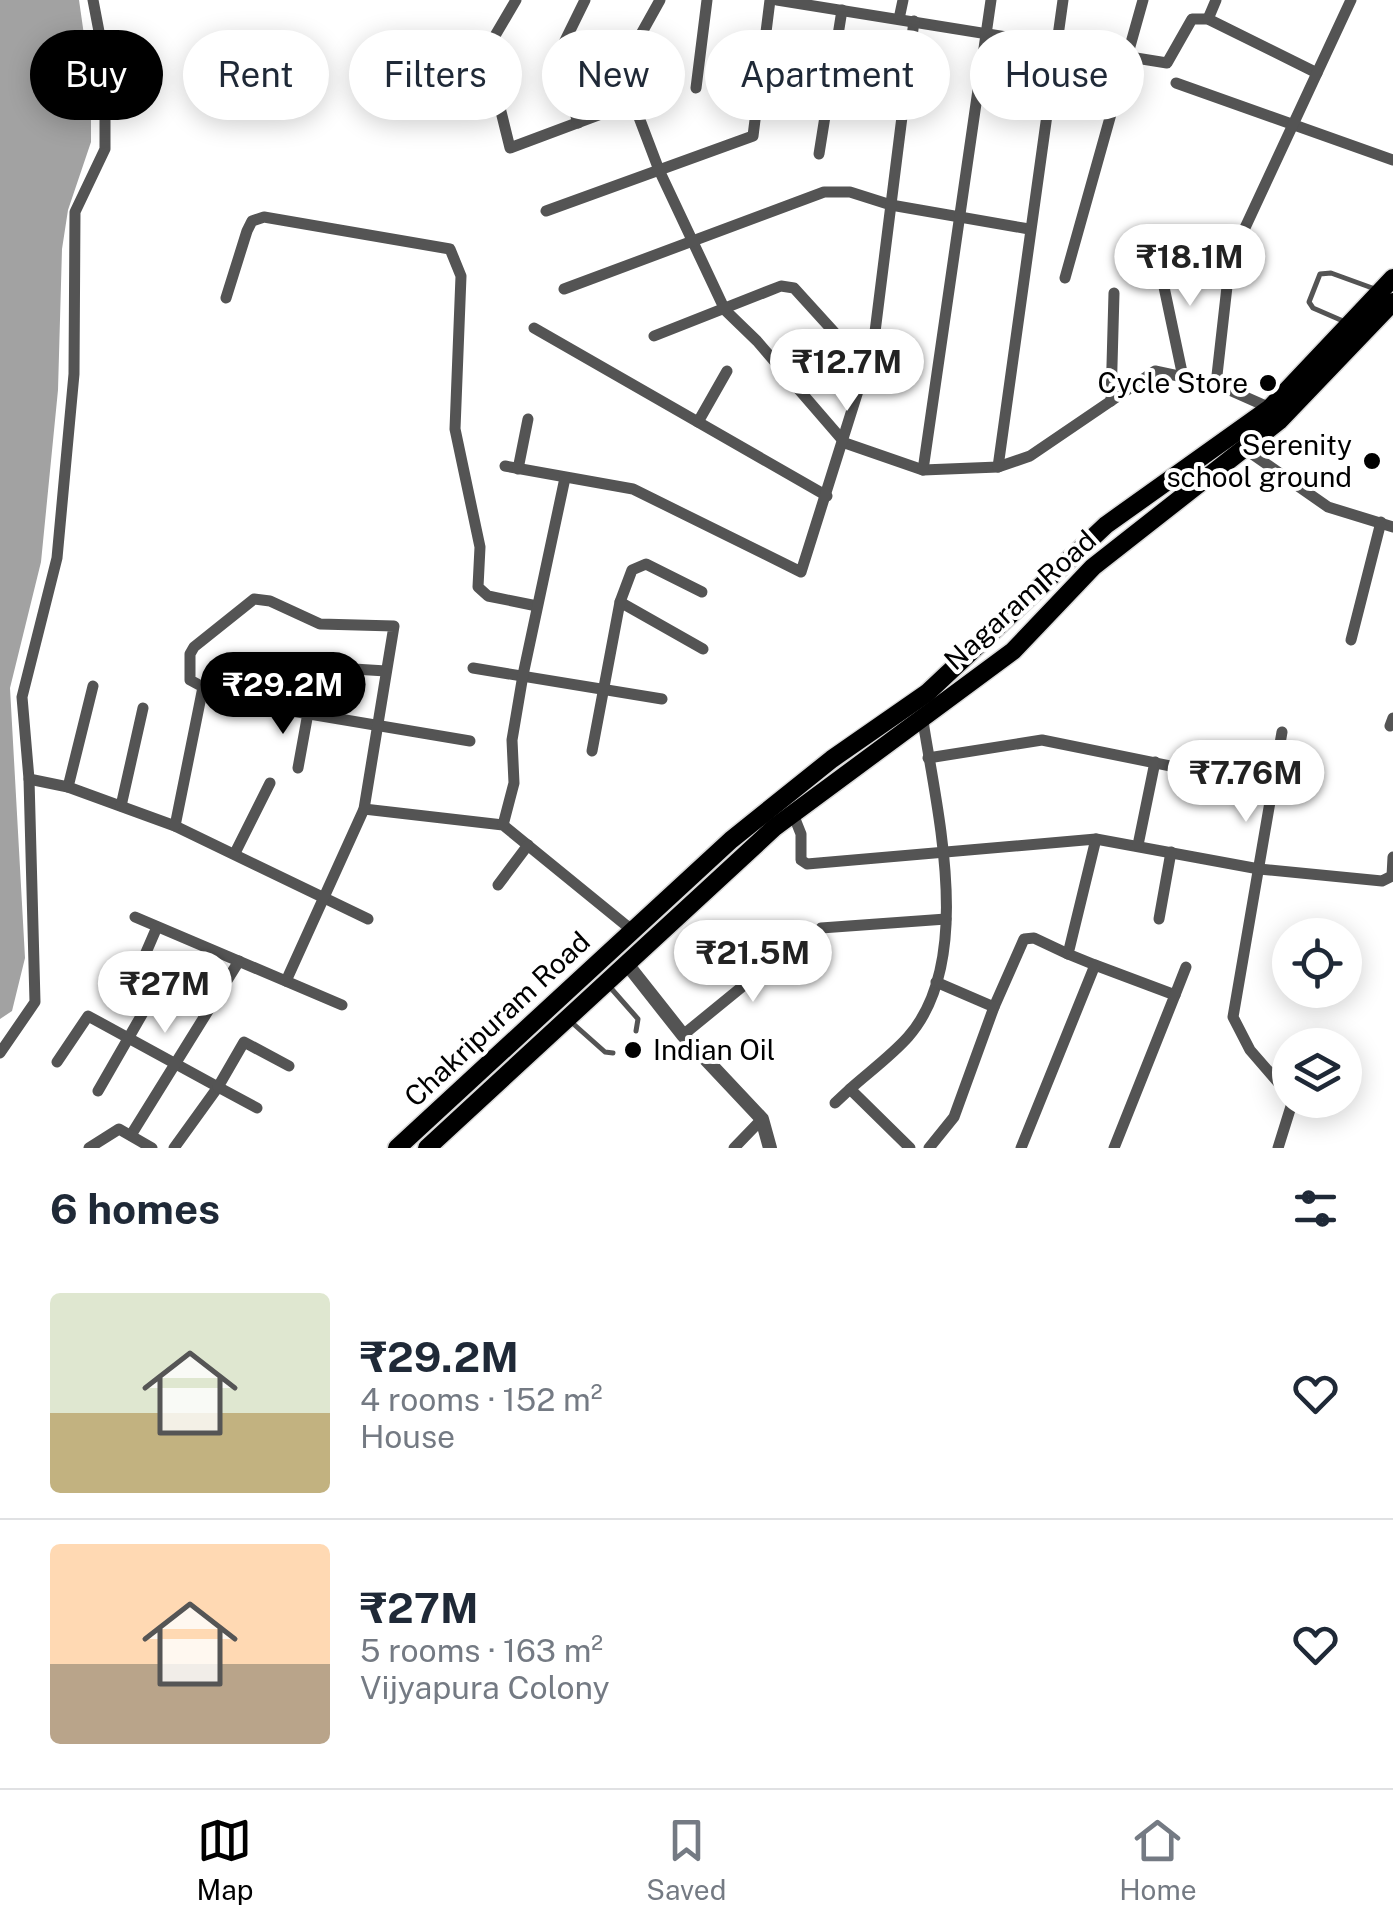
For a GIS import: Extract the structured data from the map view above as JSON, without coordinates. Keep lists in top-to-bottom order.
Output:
{
  "streets": {
    "main road": ["Nagaram Road", "Chakripuram Road"]
  },
  "crossings": [
    ["Nagaram Road", "Chakripuram Road"]
  ],
  "places": ["Cycle Store", "Serenity school ground", "Indian Oil"],
  "page": {
    "chip": [
      "Buy",
      "Rent",
      "Filters",
      "New",
      "Apartment",
      "House"
    ],
    "price": [
      "₹18.1M",
      "₹12.7M",
      "₹29.2M",
      "₹7.76M",
      "₹21.5M",
      "₹27M"
    ],
    "heading": "6 homes",
    "list": [
      {
        "name": "₹29.2M",
        "note": "4 rooms · 152 m² · House"
      },
      {
        "name": "₹27M",
        "note": "5 rooms · 163 m² · Vijyapura Colony"
      }
    ],
    "tabs": ["Map", "Saved", "Home"]
  }
}
